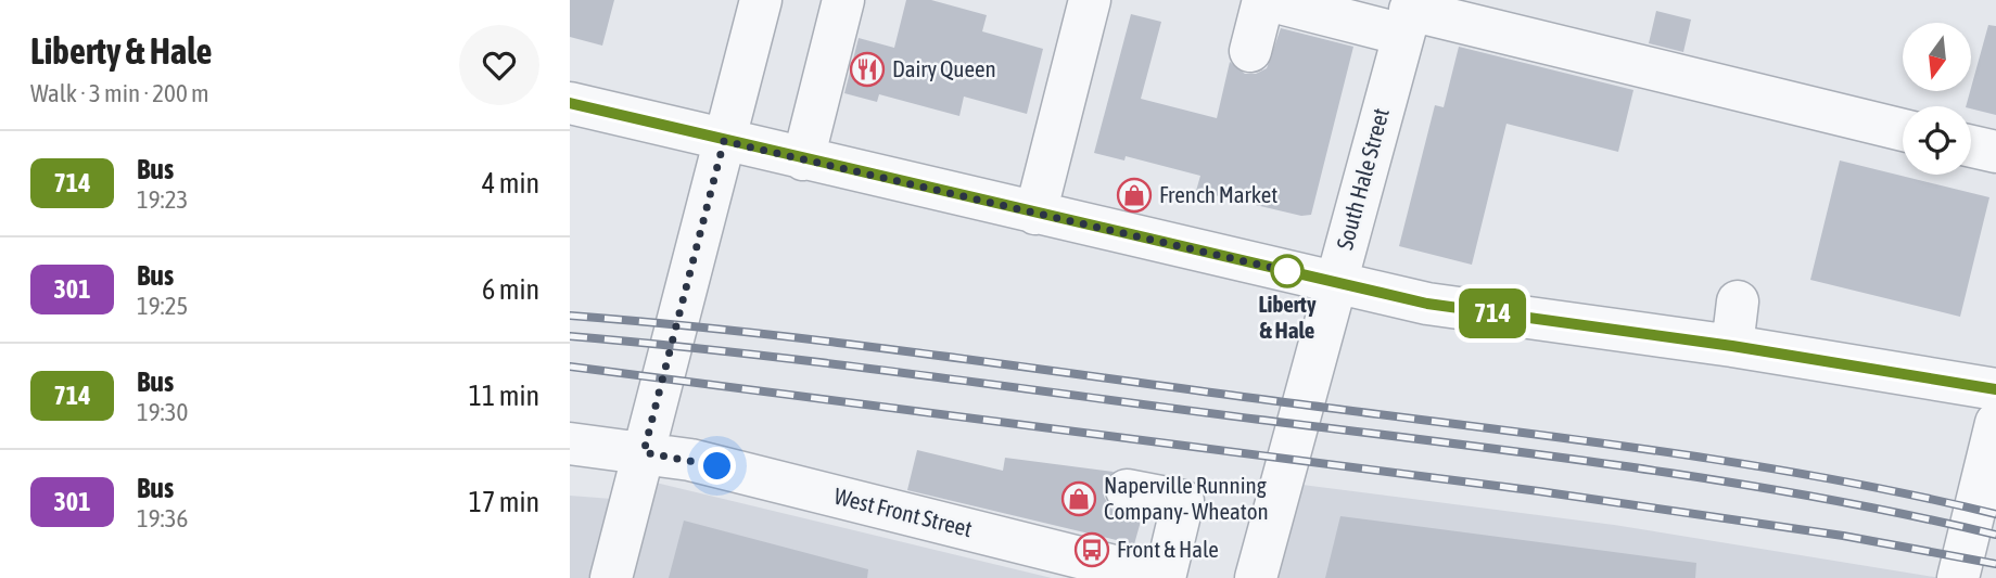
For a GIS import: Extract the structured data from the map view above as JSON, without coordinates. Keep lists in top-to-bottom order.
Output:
{
  "streets": {
    "street": ["South Hale Street", "West Front Street"]
  },
  "places": {
    "restaurant": ["Dairy Queen"],
    "shop": ["French Market", "Naperville Running Company- Wheaton"],
    "other": ["Liberty & Hale"],
    "bus stop": ["Front & Hale"]
  },
  "lines": ["bus line 714"],
  "north": "bottom",
  "page": {
    "heading": ["Liberty & Hale", "Walk · 3 min · 200 m"],
    "on_map": "714",
    "list": [
      {
        "mark": "714",
        "name": "Bus",
        "note": "19:23",
        "value": "4 min"
      },
      {
        "mark": "301",
        "name": "Bus",
        "note": "19:25",
        "value": "6 min"
      },
      {
        "mark": "714",
        "name": "Bus",
        "note": "19:30",
        "value": "11 min"
      },
      {
        "mark": "301",
        "name": "Bus",
        "note": "19:36",
        "value": "17 min"
      }
    ]
  }
}
